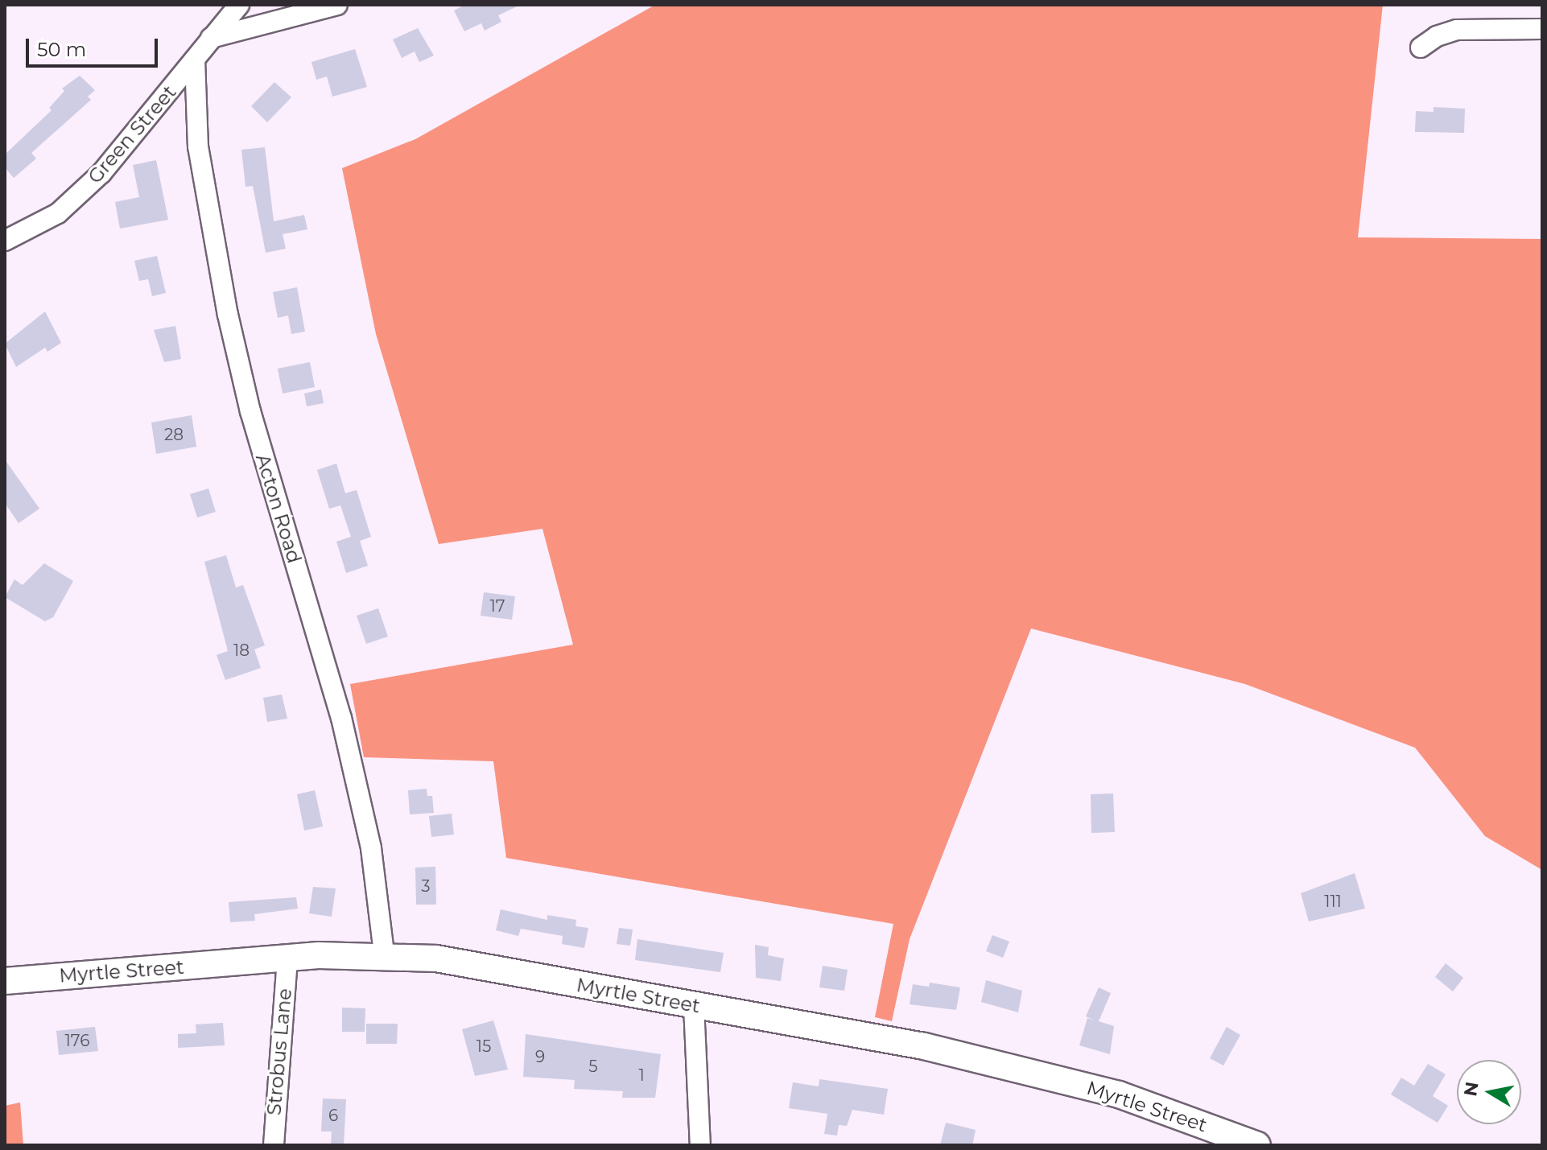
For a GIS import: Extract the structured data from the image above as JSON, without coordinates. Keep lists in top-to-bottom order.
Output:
{
  "streets": {
    "street": [
      "Green Street",
      "Acton Road",
      "Myrtle Street",
      "Strobus Lane"
    ]
  },
  "crossings": [
    ["Green Street", "Acton Road"],
    ["Acton Road", "Myrtle Street"],
    ["Myrtle Street", "Strobus Lane"]
  ],
  "house_numbers": [
    "28",
    "17",
    "18",
    "3",
    "111",
    "176",
    "15",
    "9",
    "5",
    "1",
    "6"
  ],
  "scale_bar": "50 m",
  "north": "left"
}
